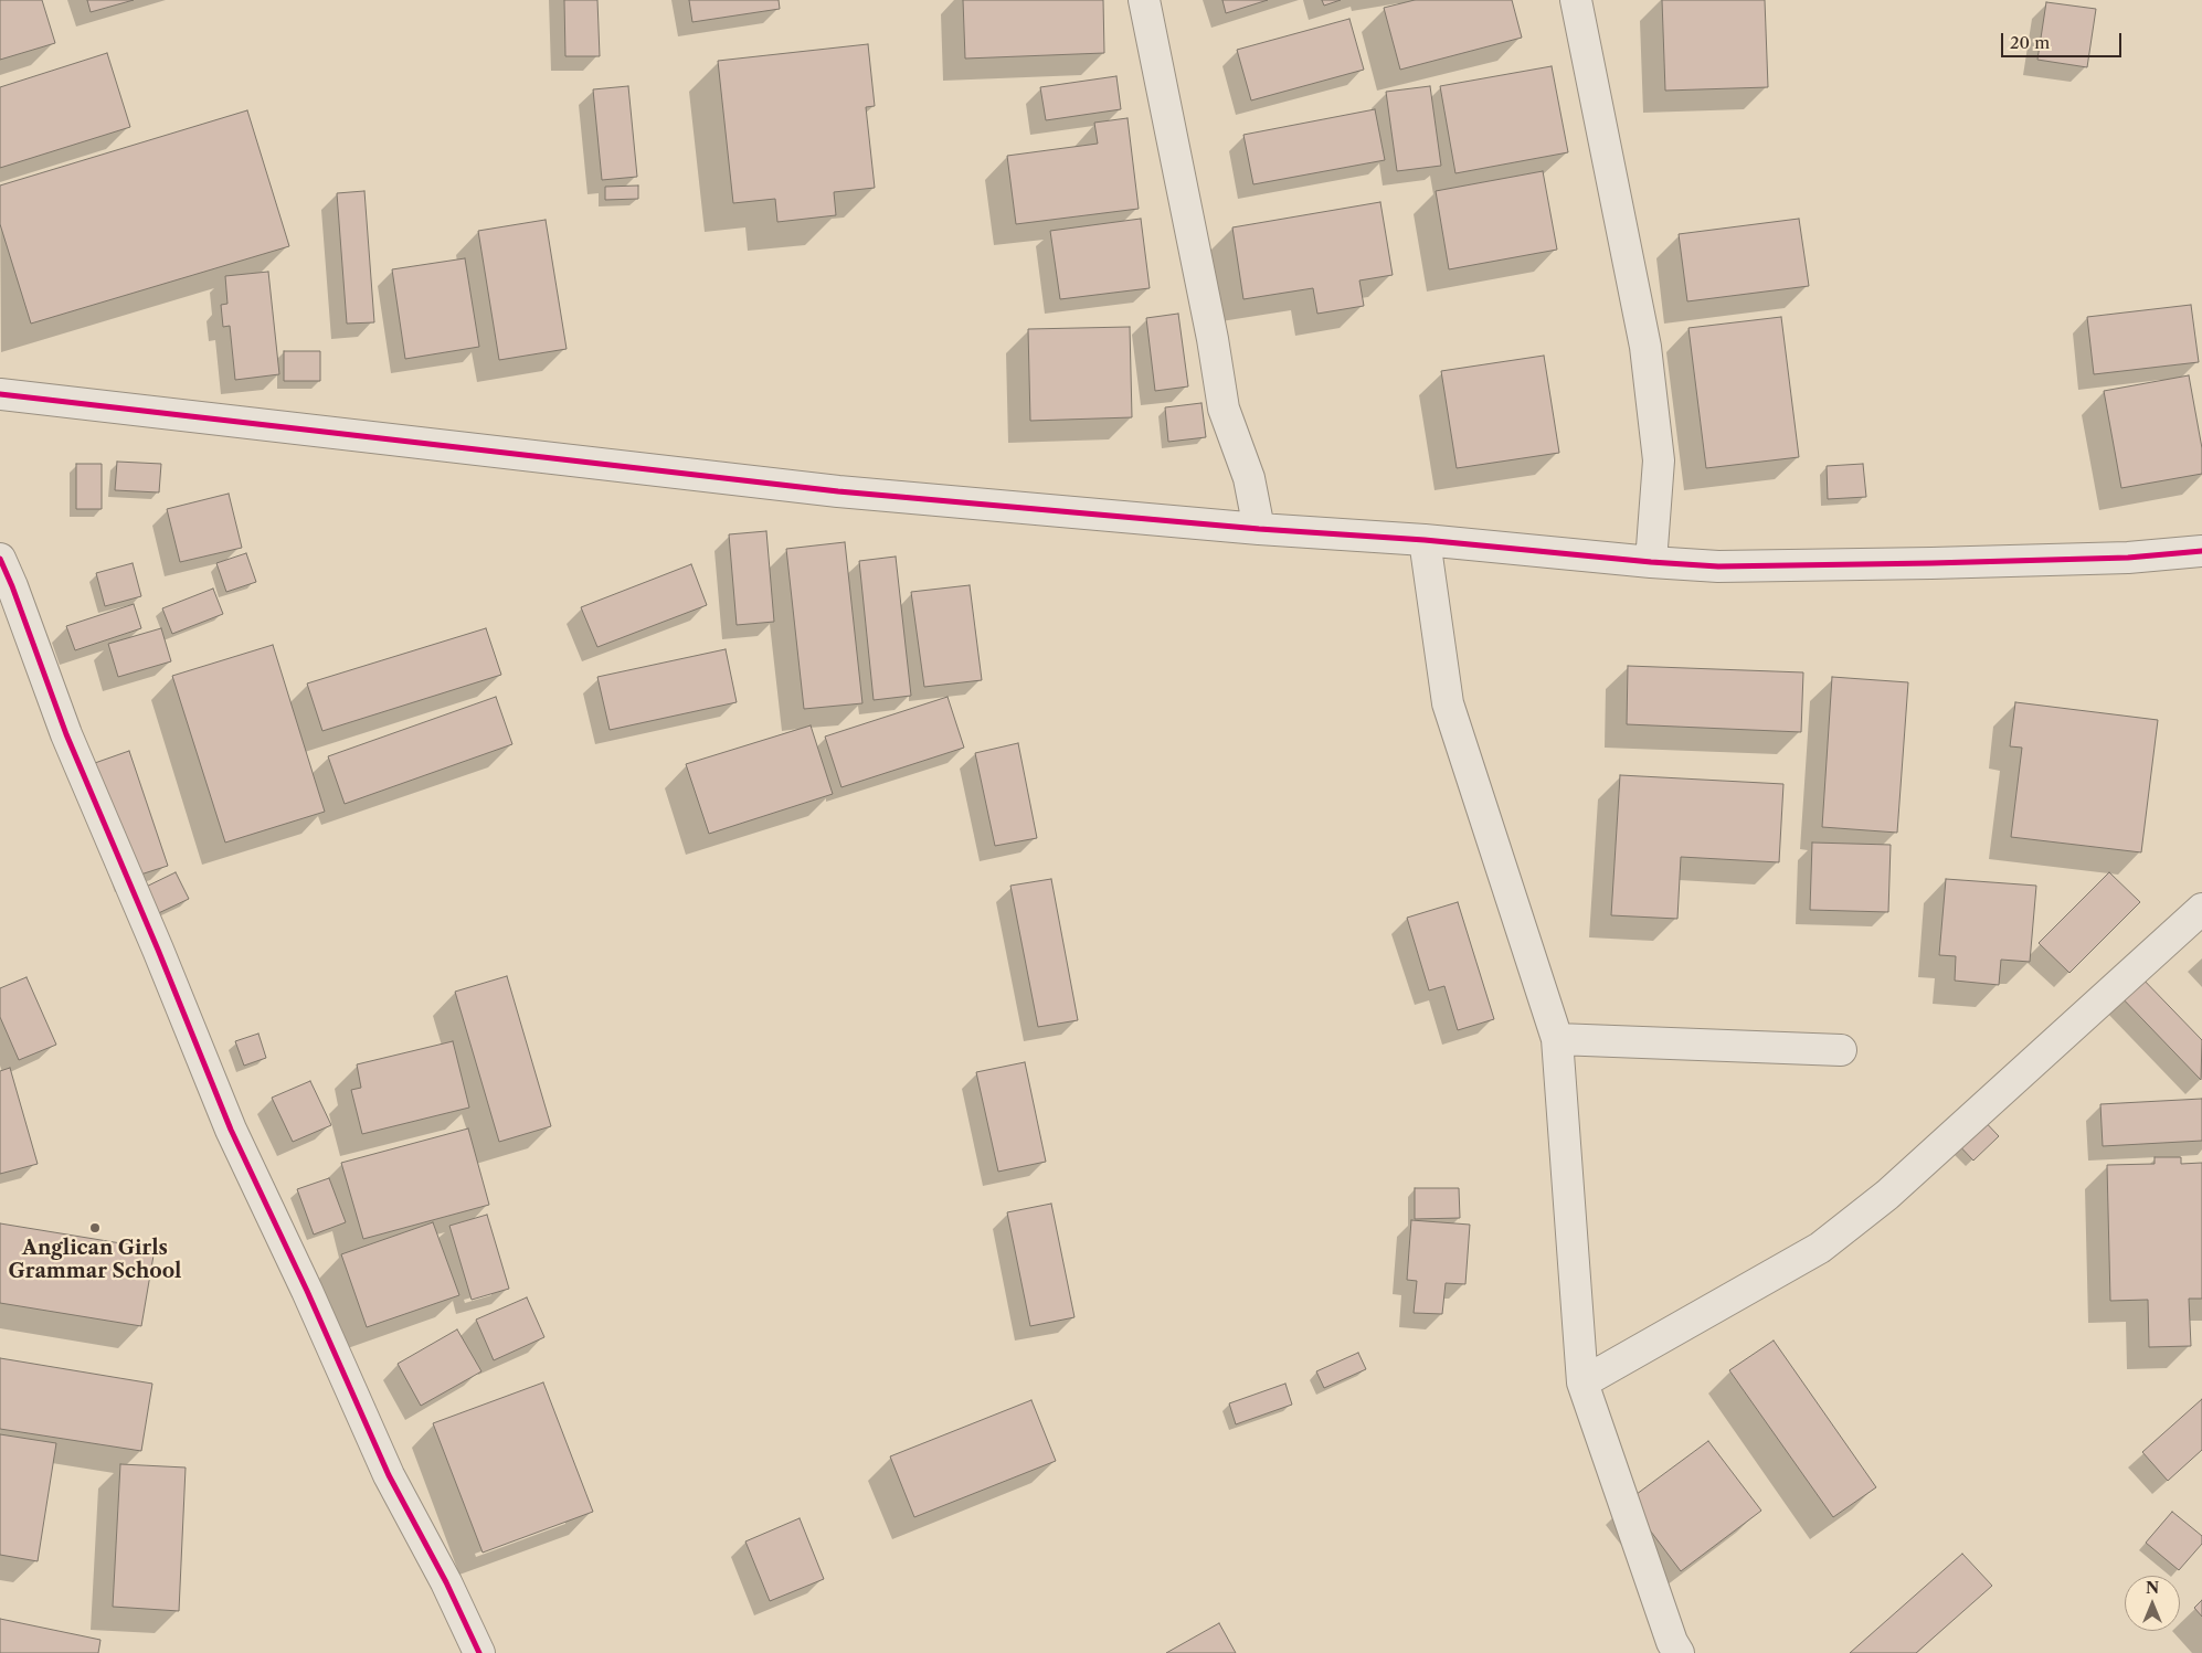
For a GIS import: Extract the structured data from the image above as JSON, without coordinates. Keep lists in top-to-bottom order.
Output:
{
  "places": ["Anglican Girls Grammar School"],
  "scale_bar": "20 m",
  "north": "top"
}
